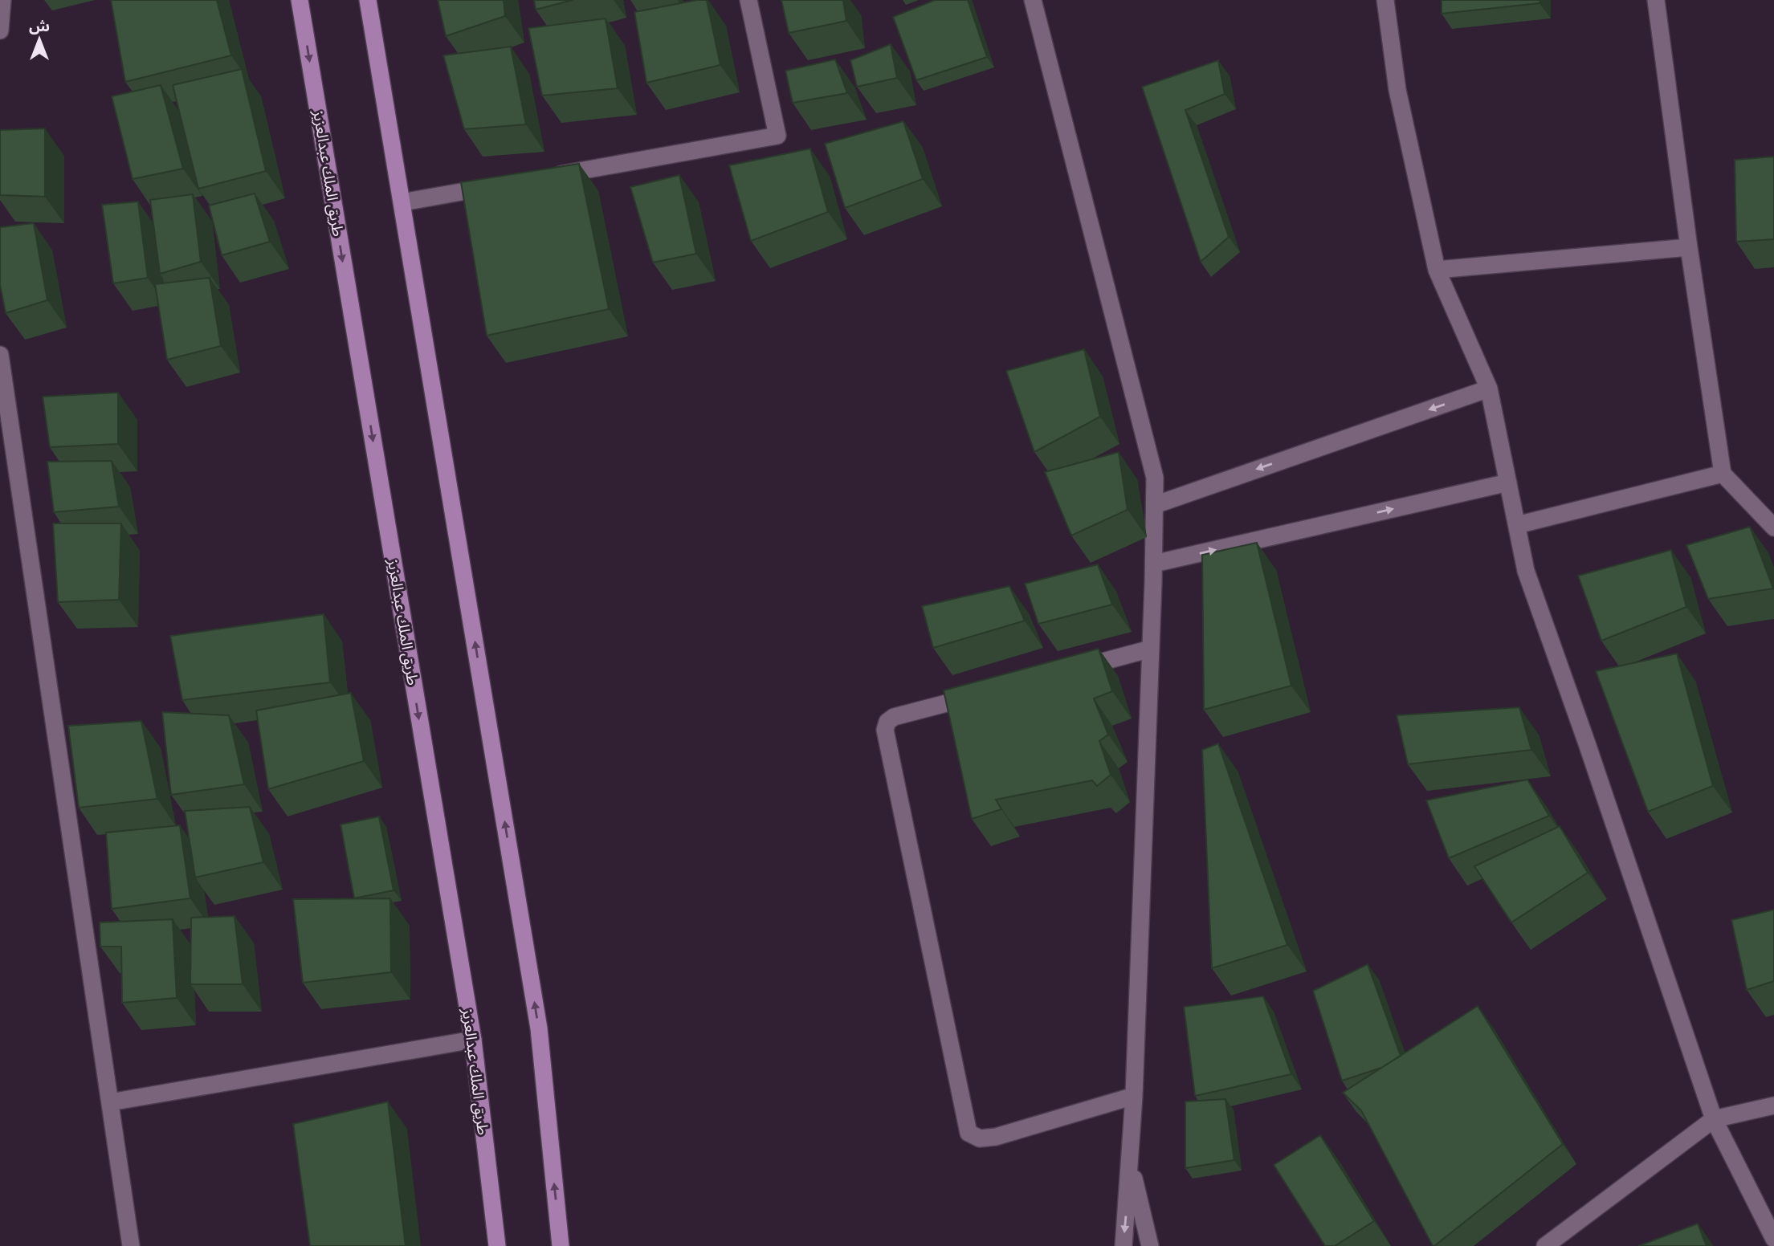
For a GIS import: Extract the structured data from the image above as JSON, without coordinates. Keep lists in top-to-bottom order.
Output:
{
  "streets": {
    "main road": ["طريق الملك عبدالعزيز"]
  },
  "north": "top"
}
